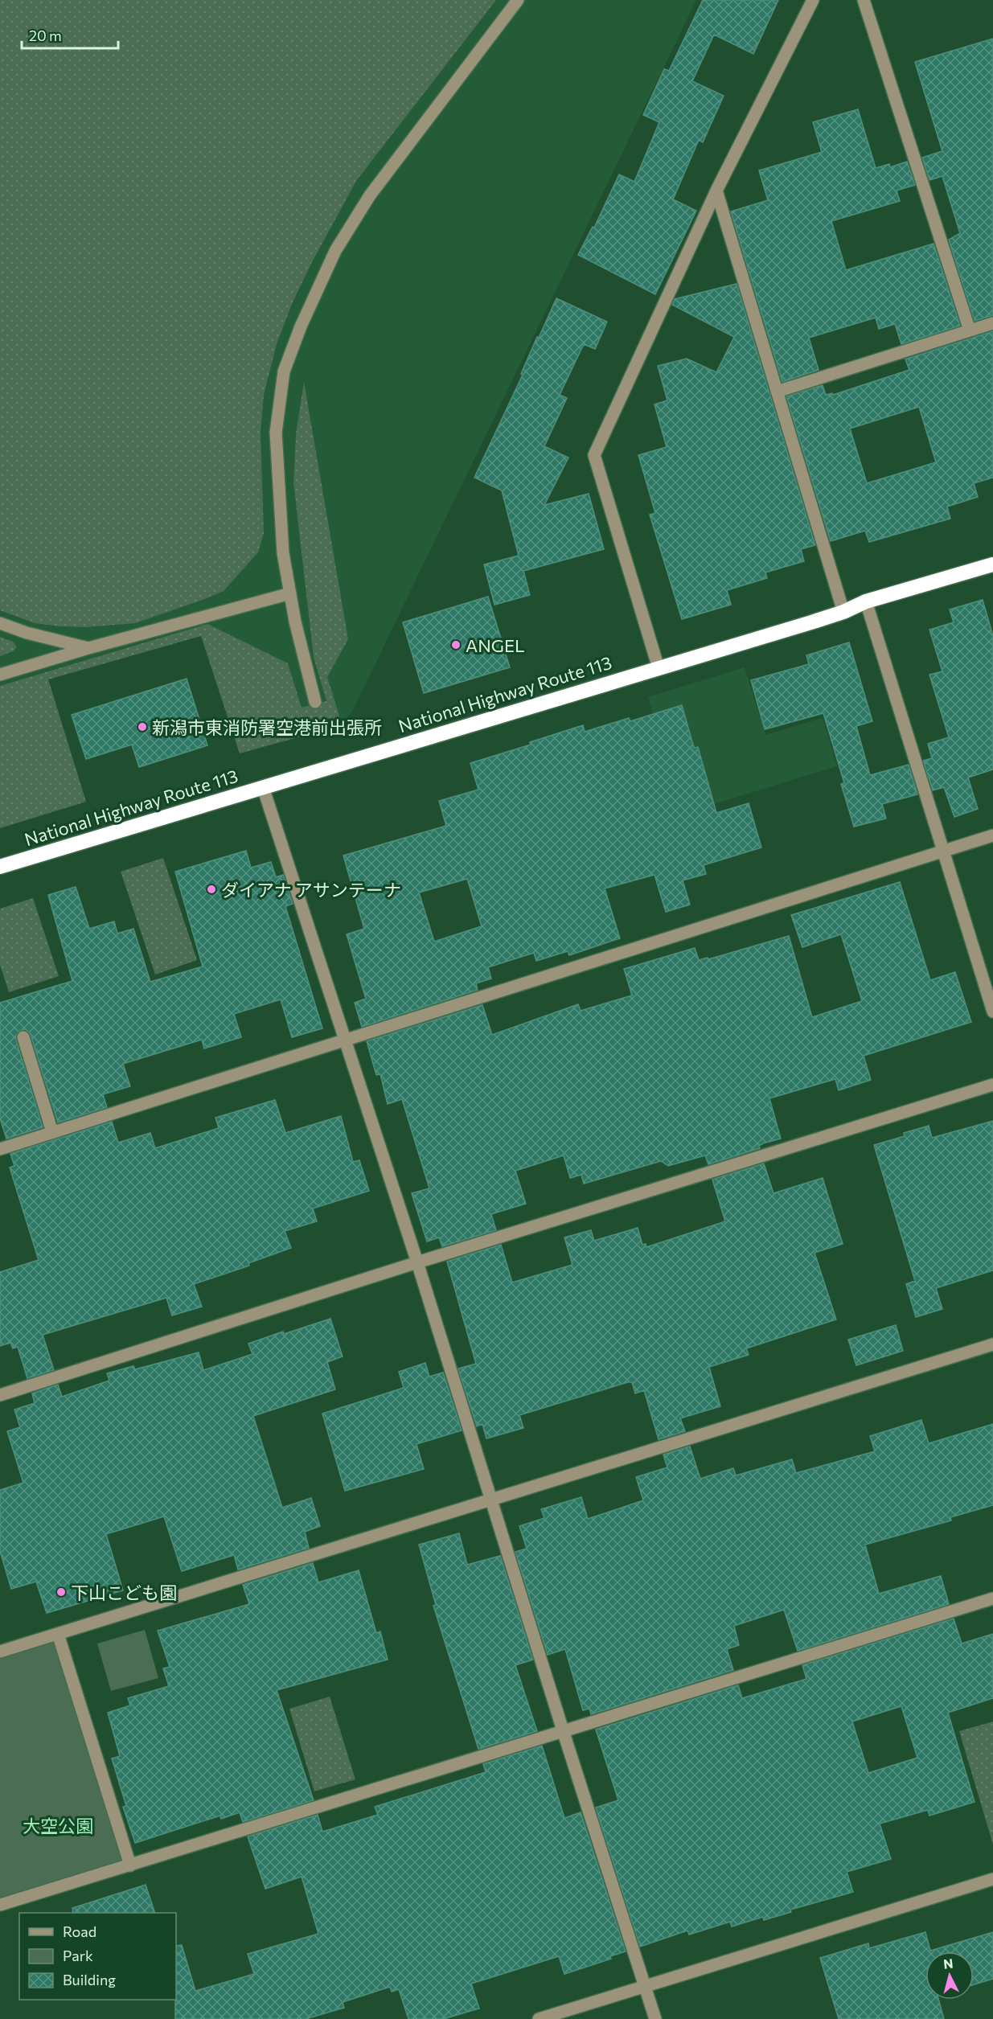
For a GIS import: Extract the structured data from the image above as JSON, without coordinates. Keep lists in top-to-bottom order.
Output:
{
  "streets": {
    "highway": ["National Highway Route 113"]
  },
  "parks": ["大空公園"],
  "places": [
    "ANGEL",
    "新潟市東消防署空港前出張所",
    "ダイアナ アサンテーナ",
    "下山こども園"
  ],
  "legend": ["Road", "Park", "Building"],
  "scale_bar": "20 m",
  "north": "top"
}
